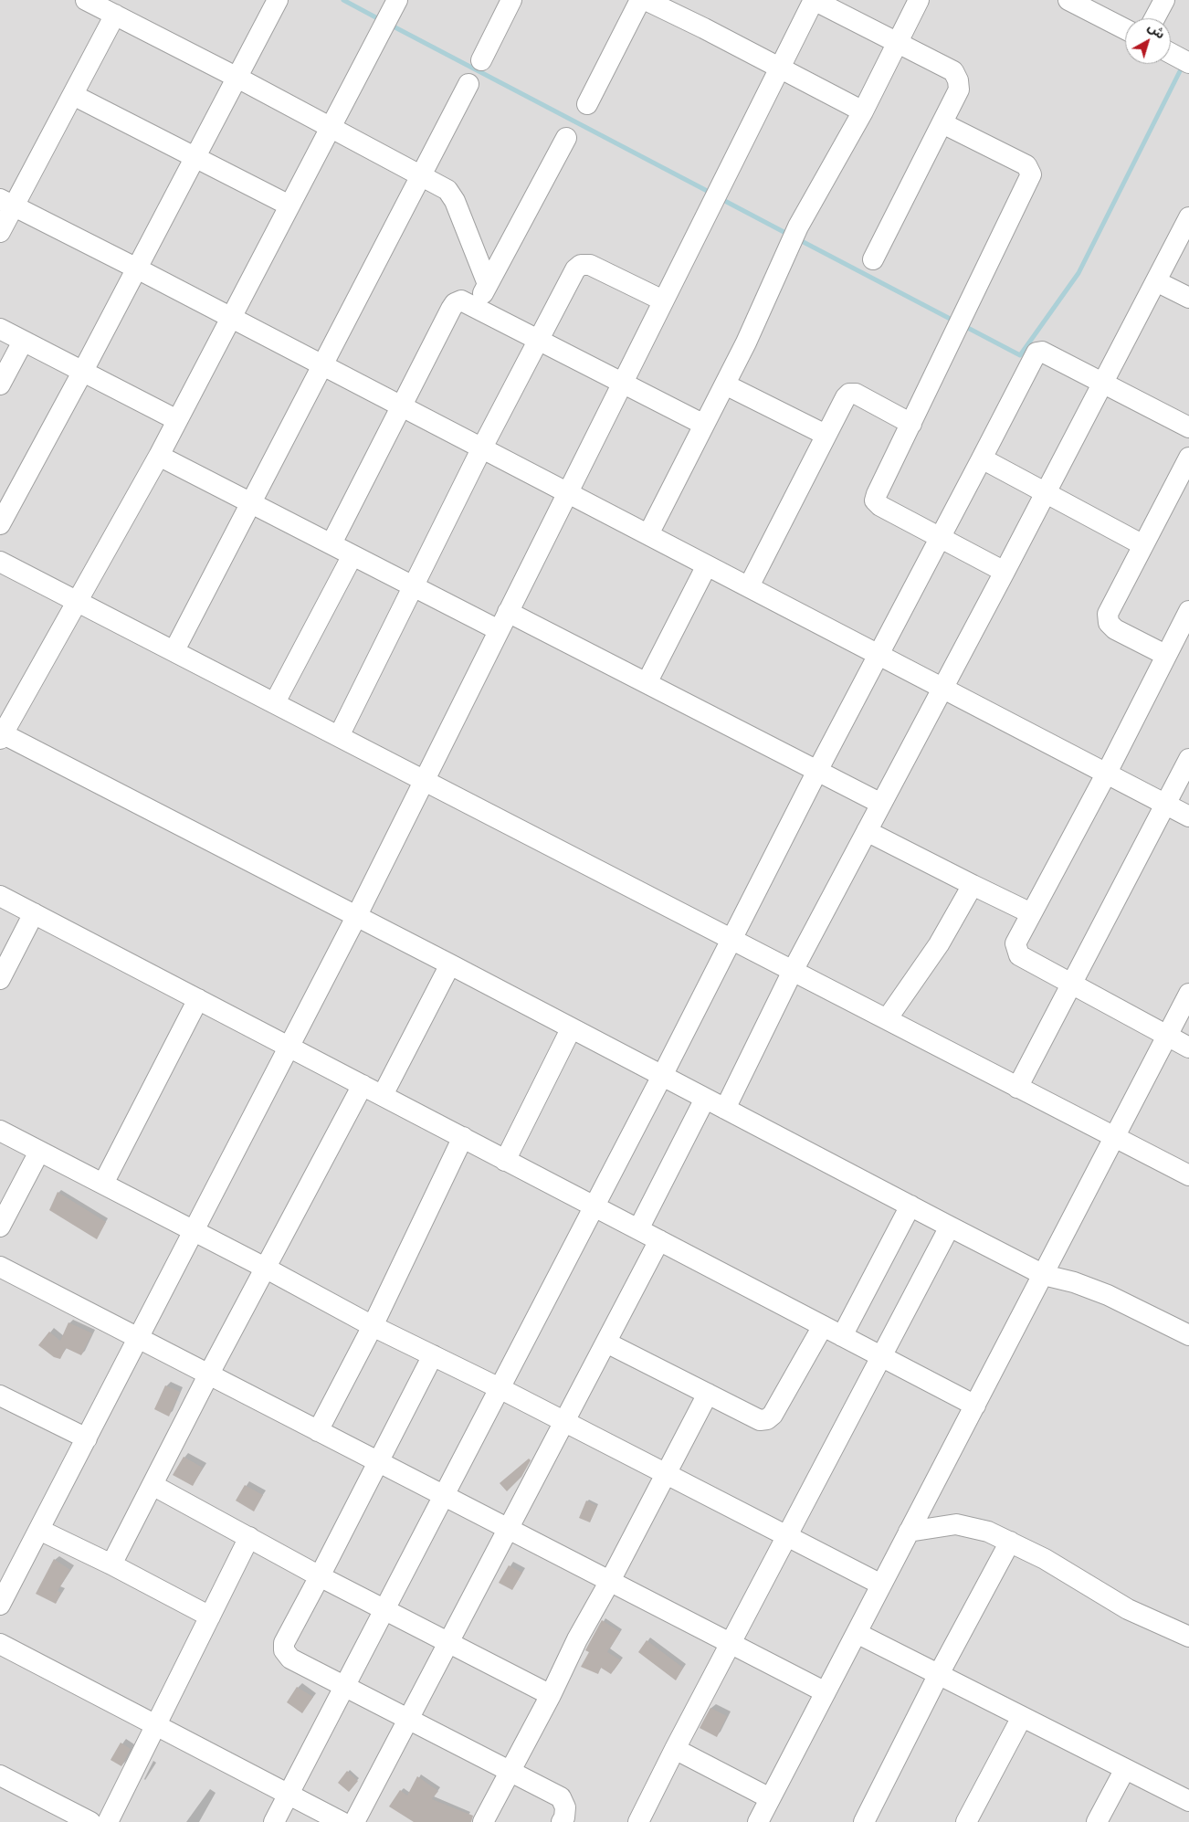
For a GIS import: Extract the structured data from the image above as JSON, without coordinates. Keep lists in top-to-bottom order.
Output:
{
  "north": "top right"
}
